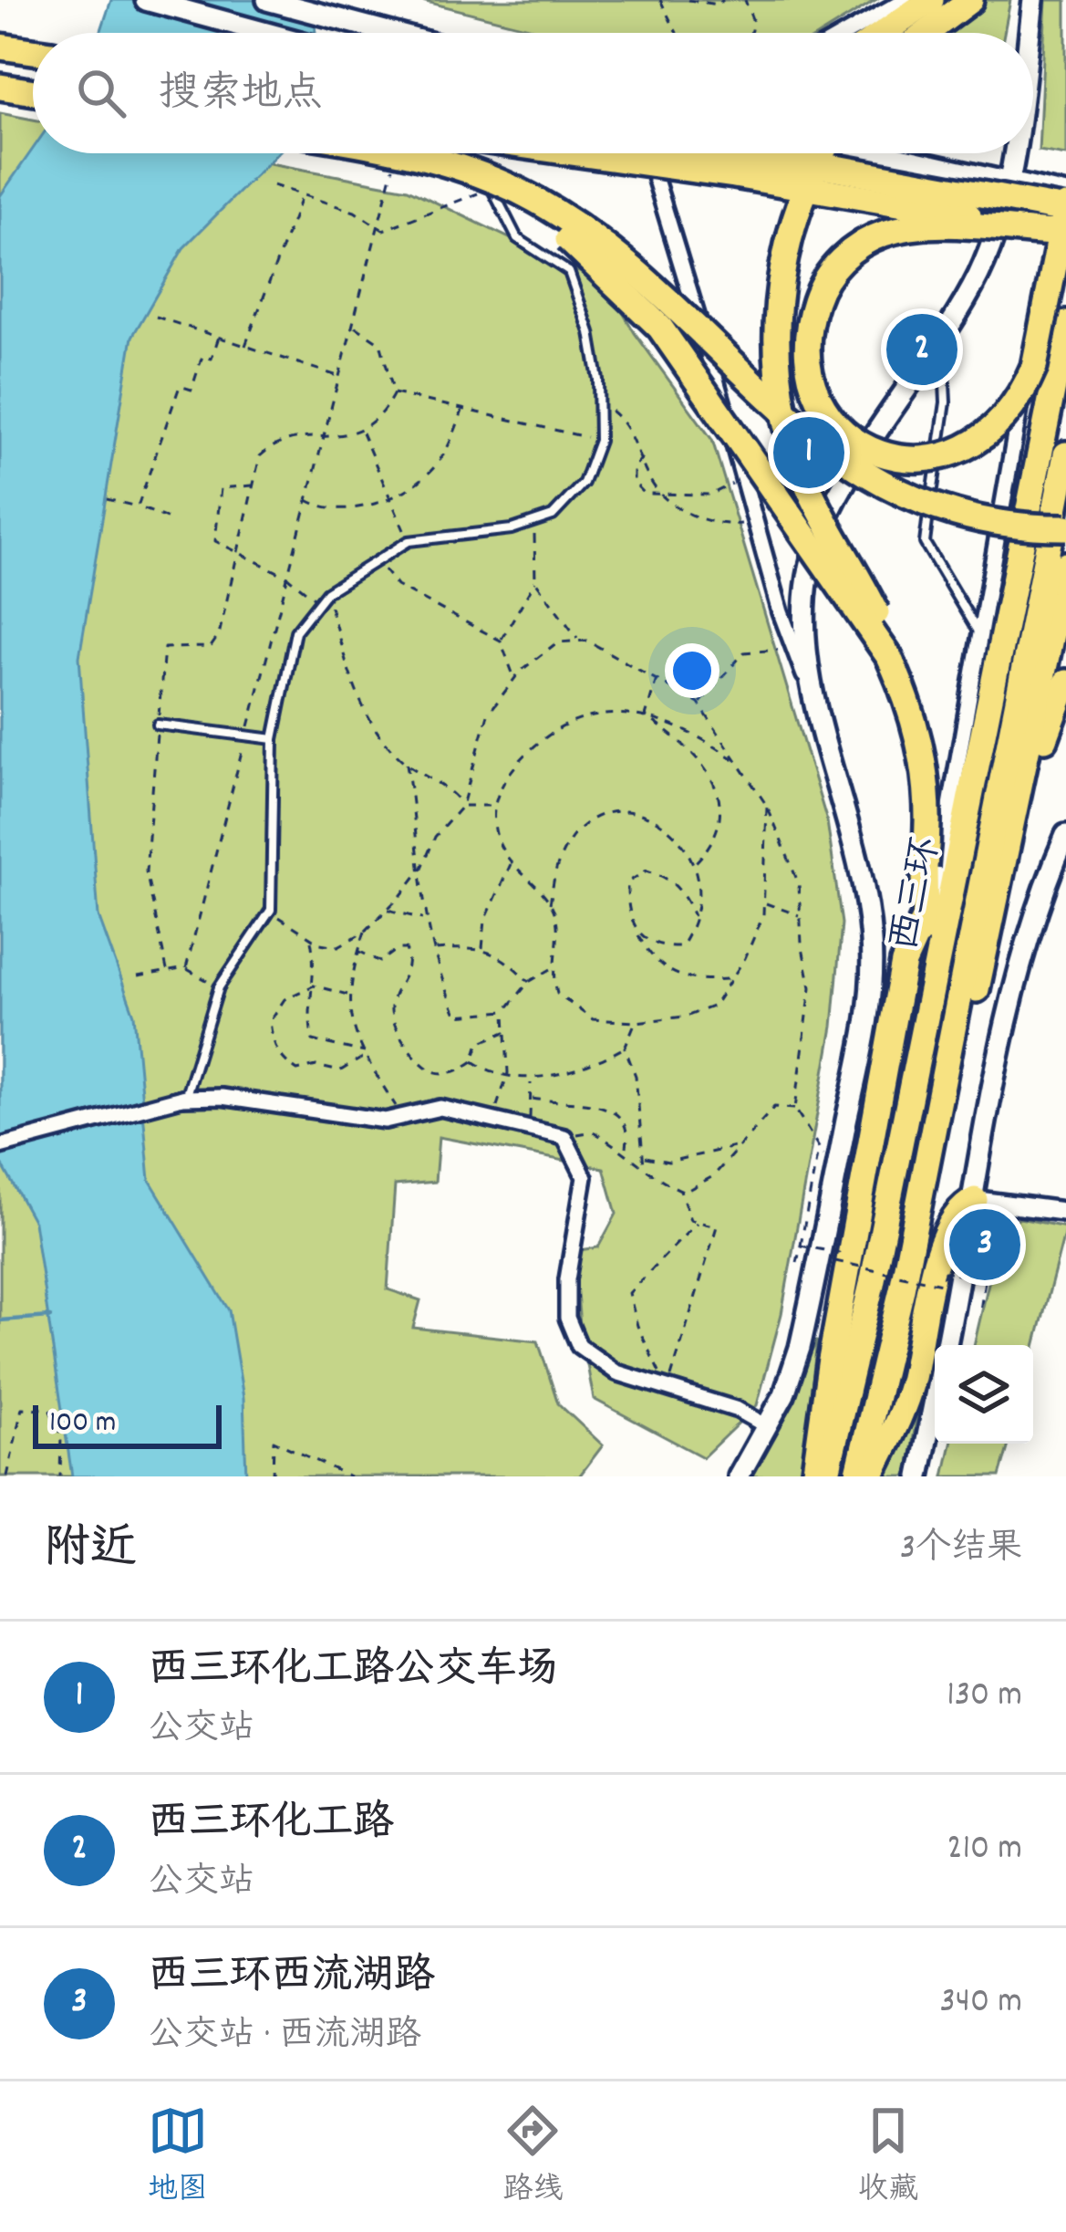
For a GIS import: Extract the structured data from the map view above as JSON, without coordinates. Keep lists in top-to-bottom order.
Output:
{
  "streets": {
    "highway": ["西三环"]
  },
  "scale_bar": "100 m",
  "page": {
    "search": "搜索地点",
    "pins": ["2", "1", "3"],
    "scale": "100 m",
    "heading": ["附近", "3个结果"],
    "list": [
      {
        "mark": "1",
        "name": "西三环化工路公交车场",
        "note": "公交站",
        "value": "130 m"
      },
      {
        "mark": "2",
        "name": "西三环化工路",
        "note": "公交站",
        "value": "210 m"
      },
      {
        "mark": "3",
        "name": "西三环西流湖路",
        "note": "公交站 · 西流湖路",
        "value": "340 m"
      }
    ],
    "nav": ["地图", "路线", "收藏"]
  }
}
